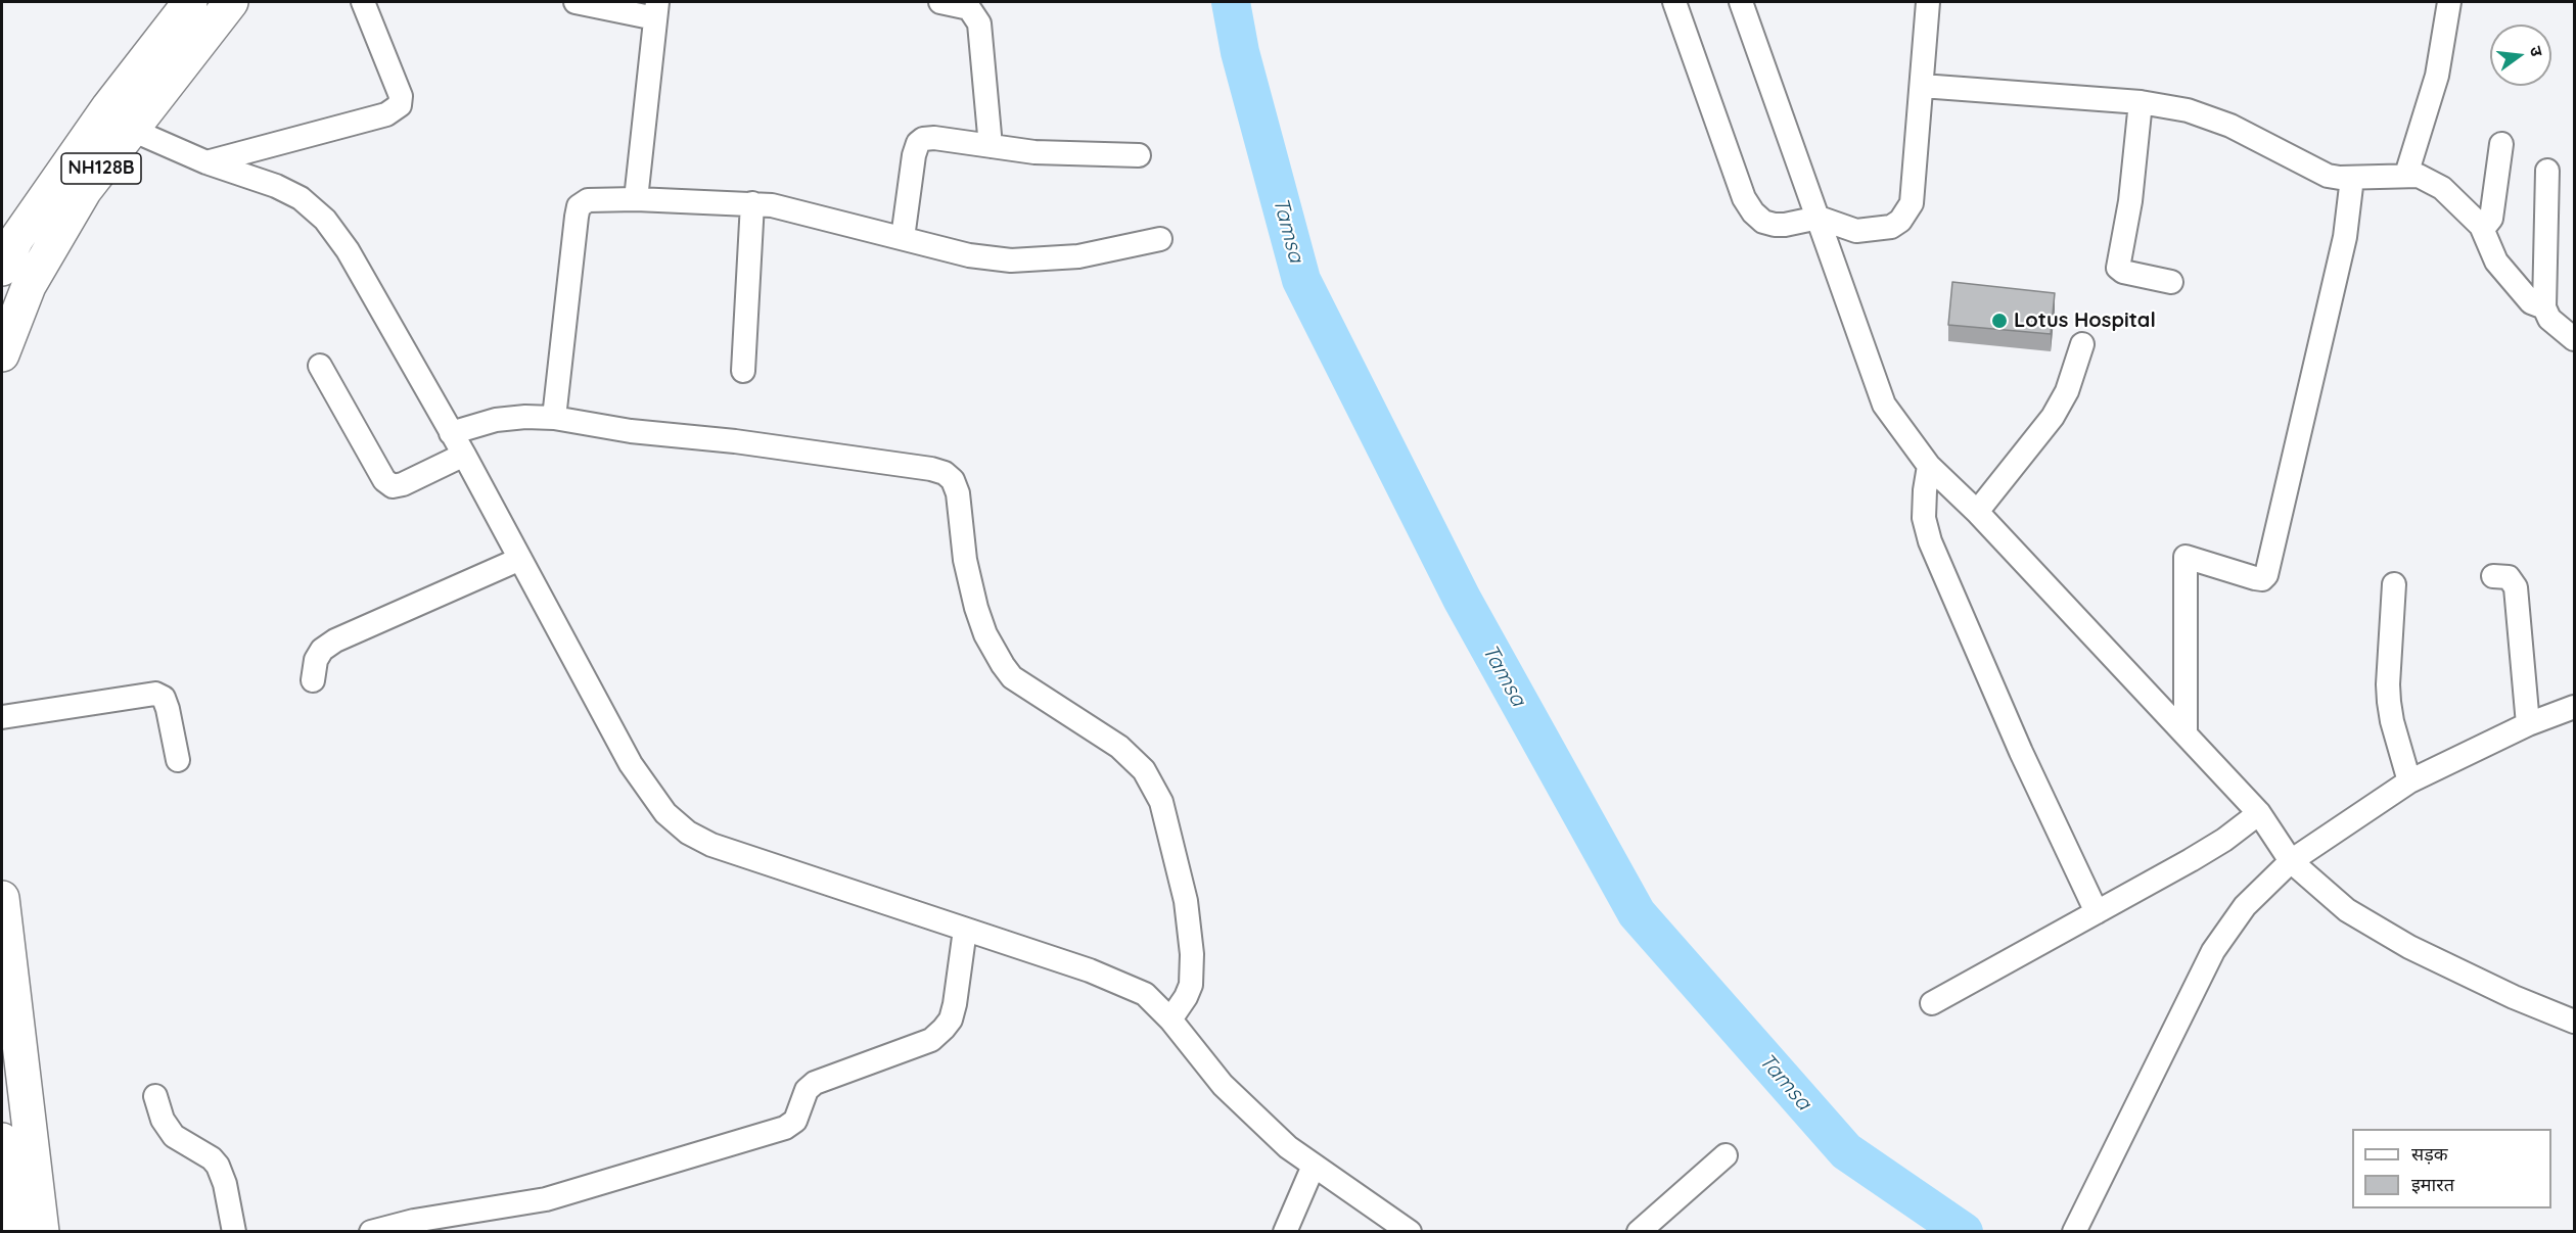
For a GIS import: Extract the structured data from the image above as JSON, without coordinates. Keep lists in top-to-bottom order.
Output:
{
  "streets": {
    "highway": ["NH128B"]
  },
  "water": ["Tamsa"],
  "places": ["Lotus Hospital"],
  "legend": ["सड़क", "इमारत"],
  "north": "right"
}
